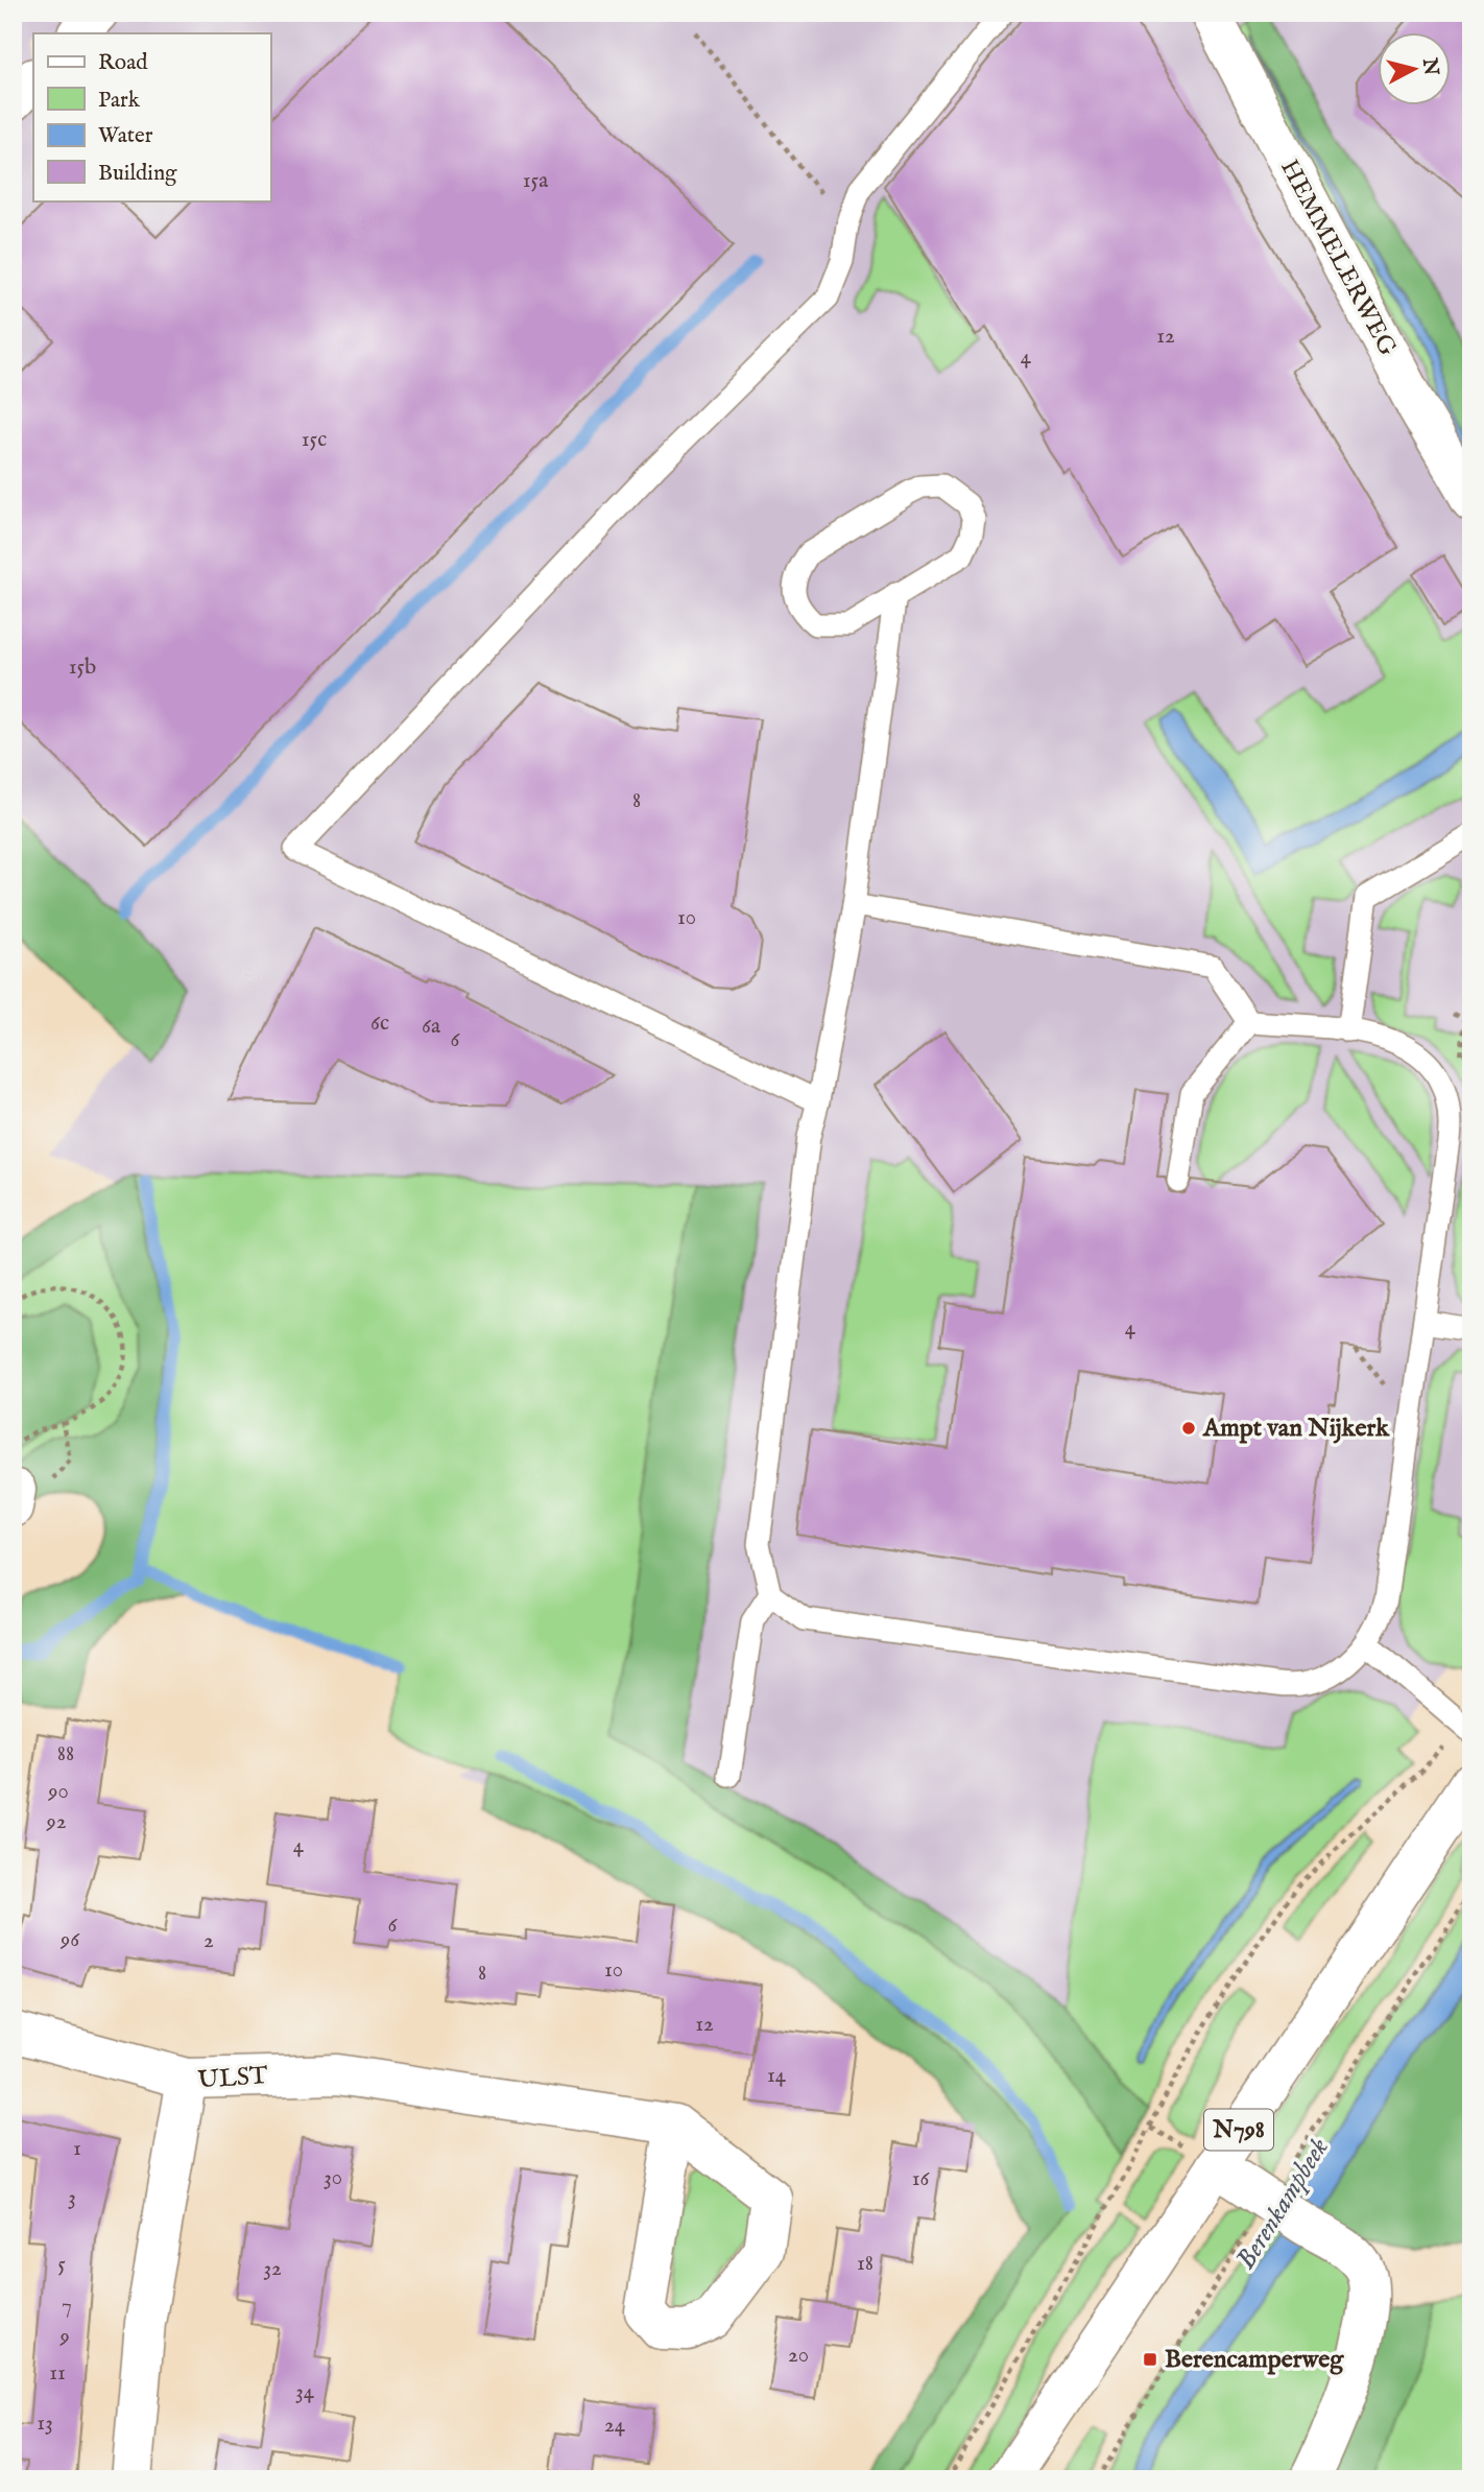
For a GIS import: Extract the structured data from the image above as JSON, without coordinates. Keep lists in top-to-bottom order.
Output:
{
  "streets": {
    "street": ["HEMMELERWEG", "ULST", "N798"]
  },
  "water": ["Berenkampbeek"],
  "places": {
    "other": ["Ampt van Nijkerk"],
    "transit": ["Berencamperweg"]
  },
  "house_numbers": [
    "15a",
    "12",
    "4",
    "15c",
    "15b",
    "8",
    "10",
    "6c",
    "6a",
    "6",
    "4",
    "88",
    "90",
    "92",
    "4",
    "6",
    "96",
    "2",
    "10",
    "8",
    "12",
    "14",
    "1",
    "30",
    "16",
    "3",
    "18",
    "5",
    "32",
    "7",
    "9",
    "20",
    "11",
    "34",
    "13",
    "24"
  ],
  "legend": [
    "Road",
    "Park",
    "Water",
    "Building"
  ],
  "north": "right"
}
